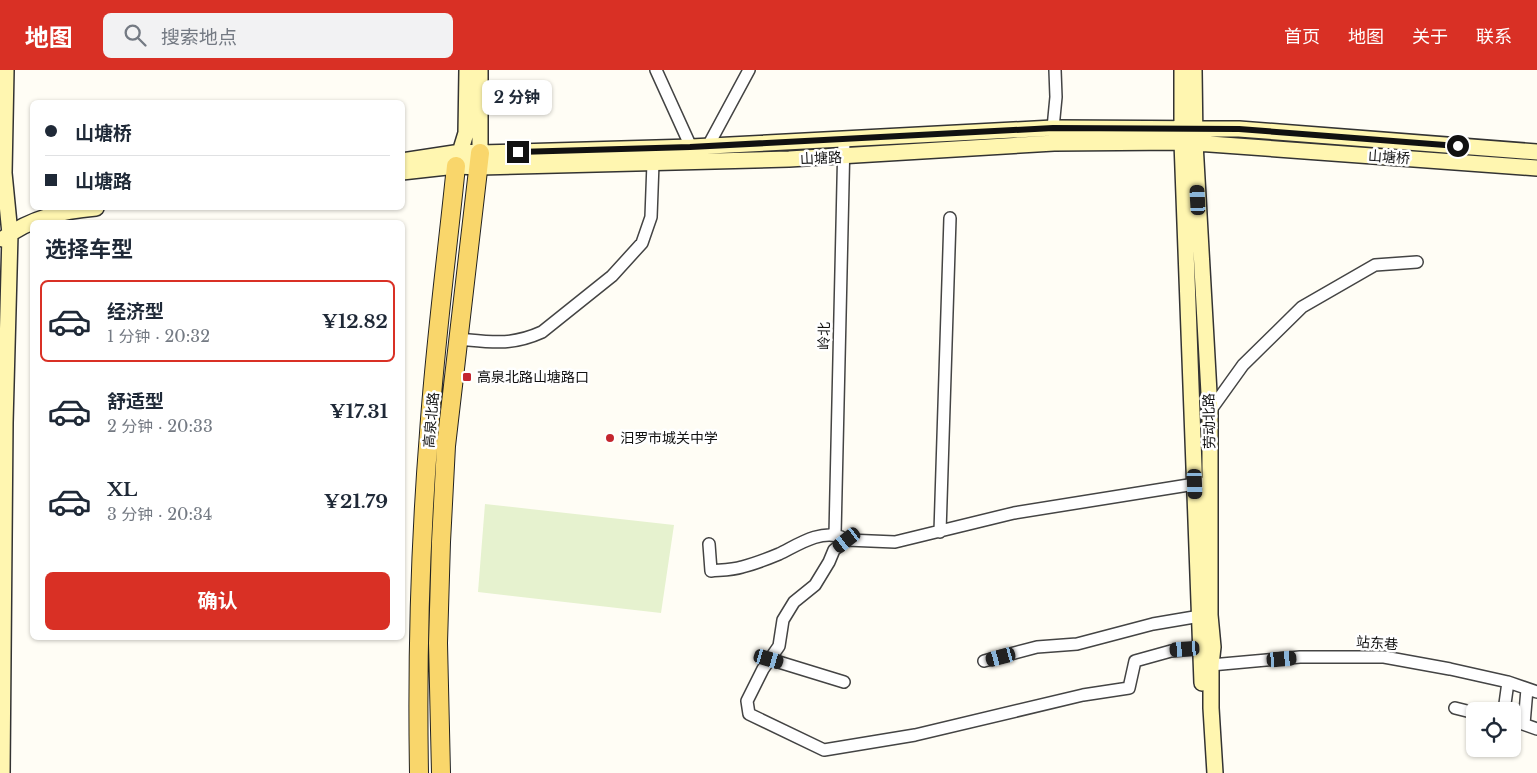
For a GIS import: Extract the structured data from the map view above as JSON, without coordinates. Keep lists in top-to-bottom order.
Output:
{
  "streets": {
    "main road": ["高泉北路"],
    "street": [
      "山塘桥",
      "山塘路",
      "岭北",
      "劳动北路",
      "站东巷"
    ]
  },
  "crossings": [
    ["山塘桥", "山塘路"],
    ["山塘路", "岭北"],
    ["山塘路", "高泉北路"],
    ["山塘路", "劳动北路"],
    ["劳动北路", "站东巷"]
  ],
  "places": {
    "transit": ["高泉北路山塘路口"],
    "other": ["汨罗市城关中学"]
  },
  "page": {
    "header": "地图",
    "search": "搜索地点",
    "nav": [
      "首页",
      "地图",
      "关于",
      "联系"
    ],
    "bubble": "2 分钟",
    "banner": ["山塘桥", "山塘路"],
    "heading": "选择车型",
    "list": [
      {
        "name": "经济型",
        "note": "1 分钟 · 20:32",
        "value": "¥12.82"
      },
      {
        "name": "舒适型",
        "note": "2 分钟 · 20:33",
        "value": "¥17.31"
      },
      {
        "name": "XL",
        "note": "3 分钟 · 20:34",
        "value": "¥21.79"
      }
    ],
    "buttons": "确认"
  }
}
